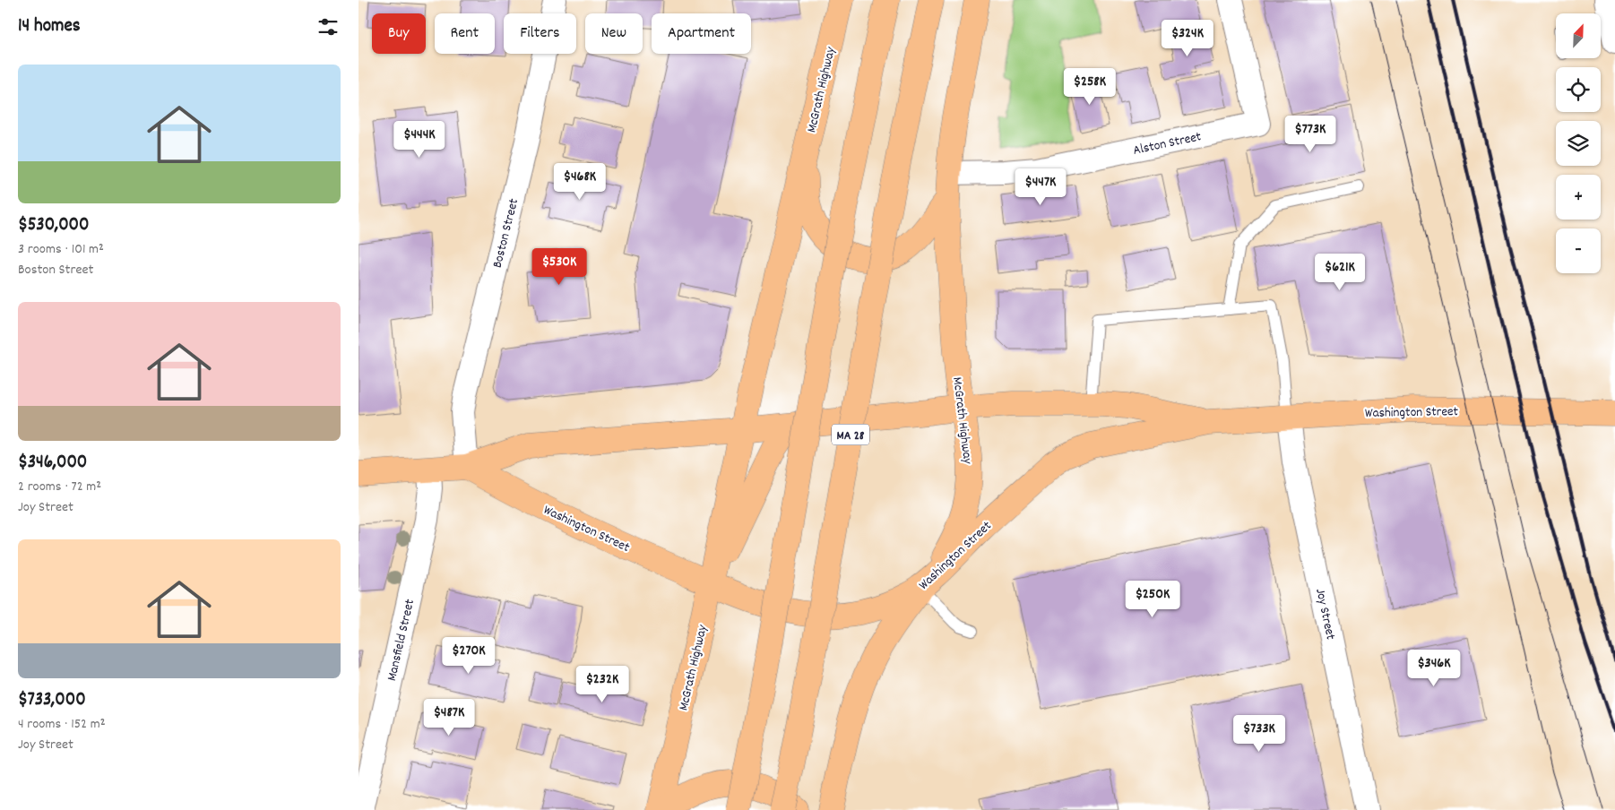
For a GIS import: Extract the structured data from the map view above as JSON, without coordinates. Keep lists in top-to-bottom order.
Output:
{
  "streets": {
    "main road": ["McGrath Highway", "Washington Street", "MA 28"],
    "street": [
      "Alston Street",
      "Boston Street",
      "Joy Street",
      "Mansfield Street"
    ]
  },
  "crossings": [
    ["McGrath Highway", "Alston Street"],
    ["McGrath Highway", "Washington Street"],
    ["Boston Street", "Washington Street"],
    ["Washington Street", "Joy Street"],
    ["Washington Street", "Mansfield Street"]
  ],
  "north": "top right",
  "page": {
    "heading": "14 homes",
    "map_buttons": ["+", "−"],
    "chip": [
      "Buy",
      "Rent",
      "Filters",
      "New",
      "Apartment"
    ],
    "price": [
      "$324K",
      "$258K",
      "$773K",
      "$444K",
      "$468K",
      "$447K",
      "$530K",
      "$621K",
      "$250K",
      "$270K",
      "$346K",
      "$232K",
      "$487K",
      "$733K"
    ],
    "list": [
      {
        "name": "$530,000",
        "note": "3 rooms · 101 m² · Boston Street"
      },
      {
        "name": "$346,000",
        "note": "2 rooms · 72 m² · Joy Street"
      },
      {
        "name": "$733,000",
        "note": "4 rooms · 152 m² · Joy Street"
      }
    ]
  }
}
